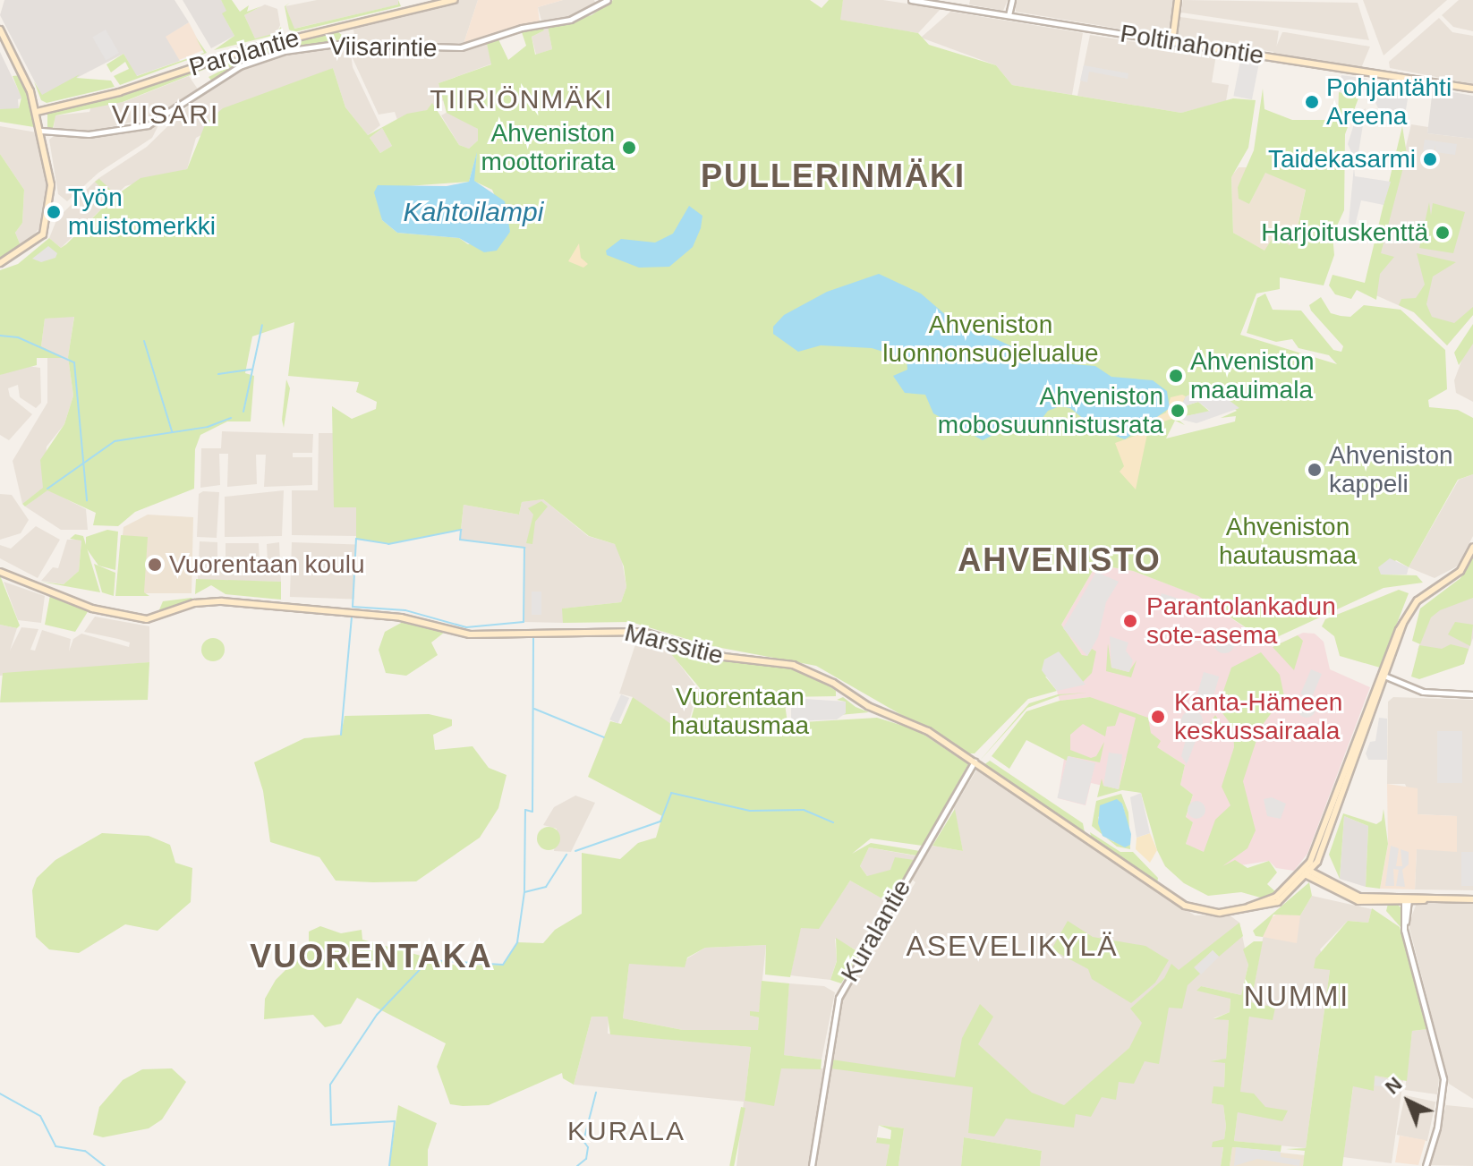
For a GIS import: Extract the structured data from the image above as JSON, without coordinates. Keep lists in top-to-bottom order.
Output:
{
  "streets": {
    "main road": ["Poltinahontie", "Parolantie", "Marssitie"],
    "street": ["Viisarintie", "Kuralantie"]
  },
  "crossings": [
    ["Marssitie", "Kuralantie"]
  ],
  "districts": [
    "TIIRIÖNMÄKI",
    "VIISARI",
    "PULLERINMÄKI",
    "AHVENISTO",
    "ASEVELIKYLÄ",
    "VUORENTAKA",
    "NUMMI",
    "KURALA"
  ],
  "water": ["Kahtoilampi"],
  "parks": ["Ahveniston luonnonsuojelualue", "Ahveniston hautausmaa", "Vuorentaan hautausmaa"],
  "places": [
    "Pohjantähti Areena",
    "Ahveniston moottorirata",
    "Taidekasarmi",
    "Työn muistomerkki",
    "Harjoituskenttä",
    "Ahveniston maauimala",
    "Ahveniston mobosuunnistusrata",
    "Ahveniston kappeli",
    "Vuorentaan koulu",
    "Parantolankadun sote-asema",
    "Kanta-Hämeen keskussairaala"
  ],
  "north": "top left"
}
